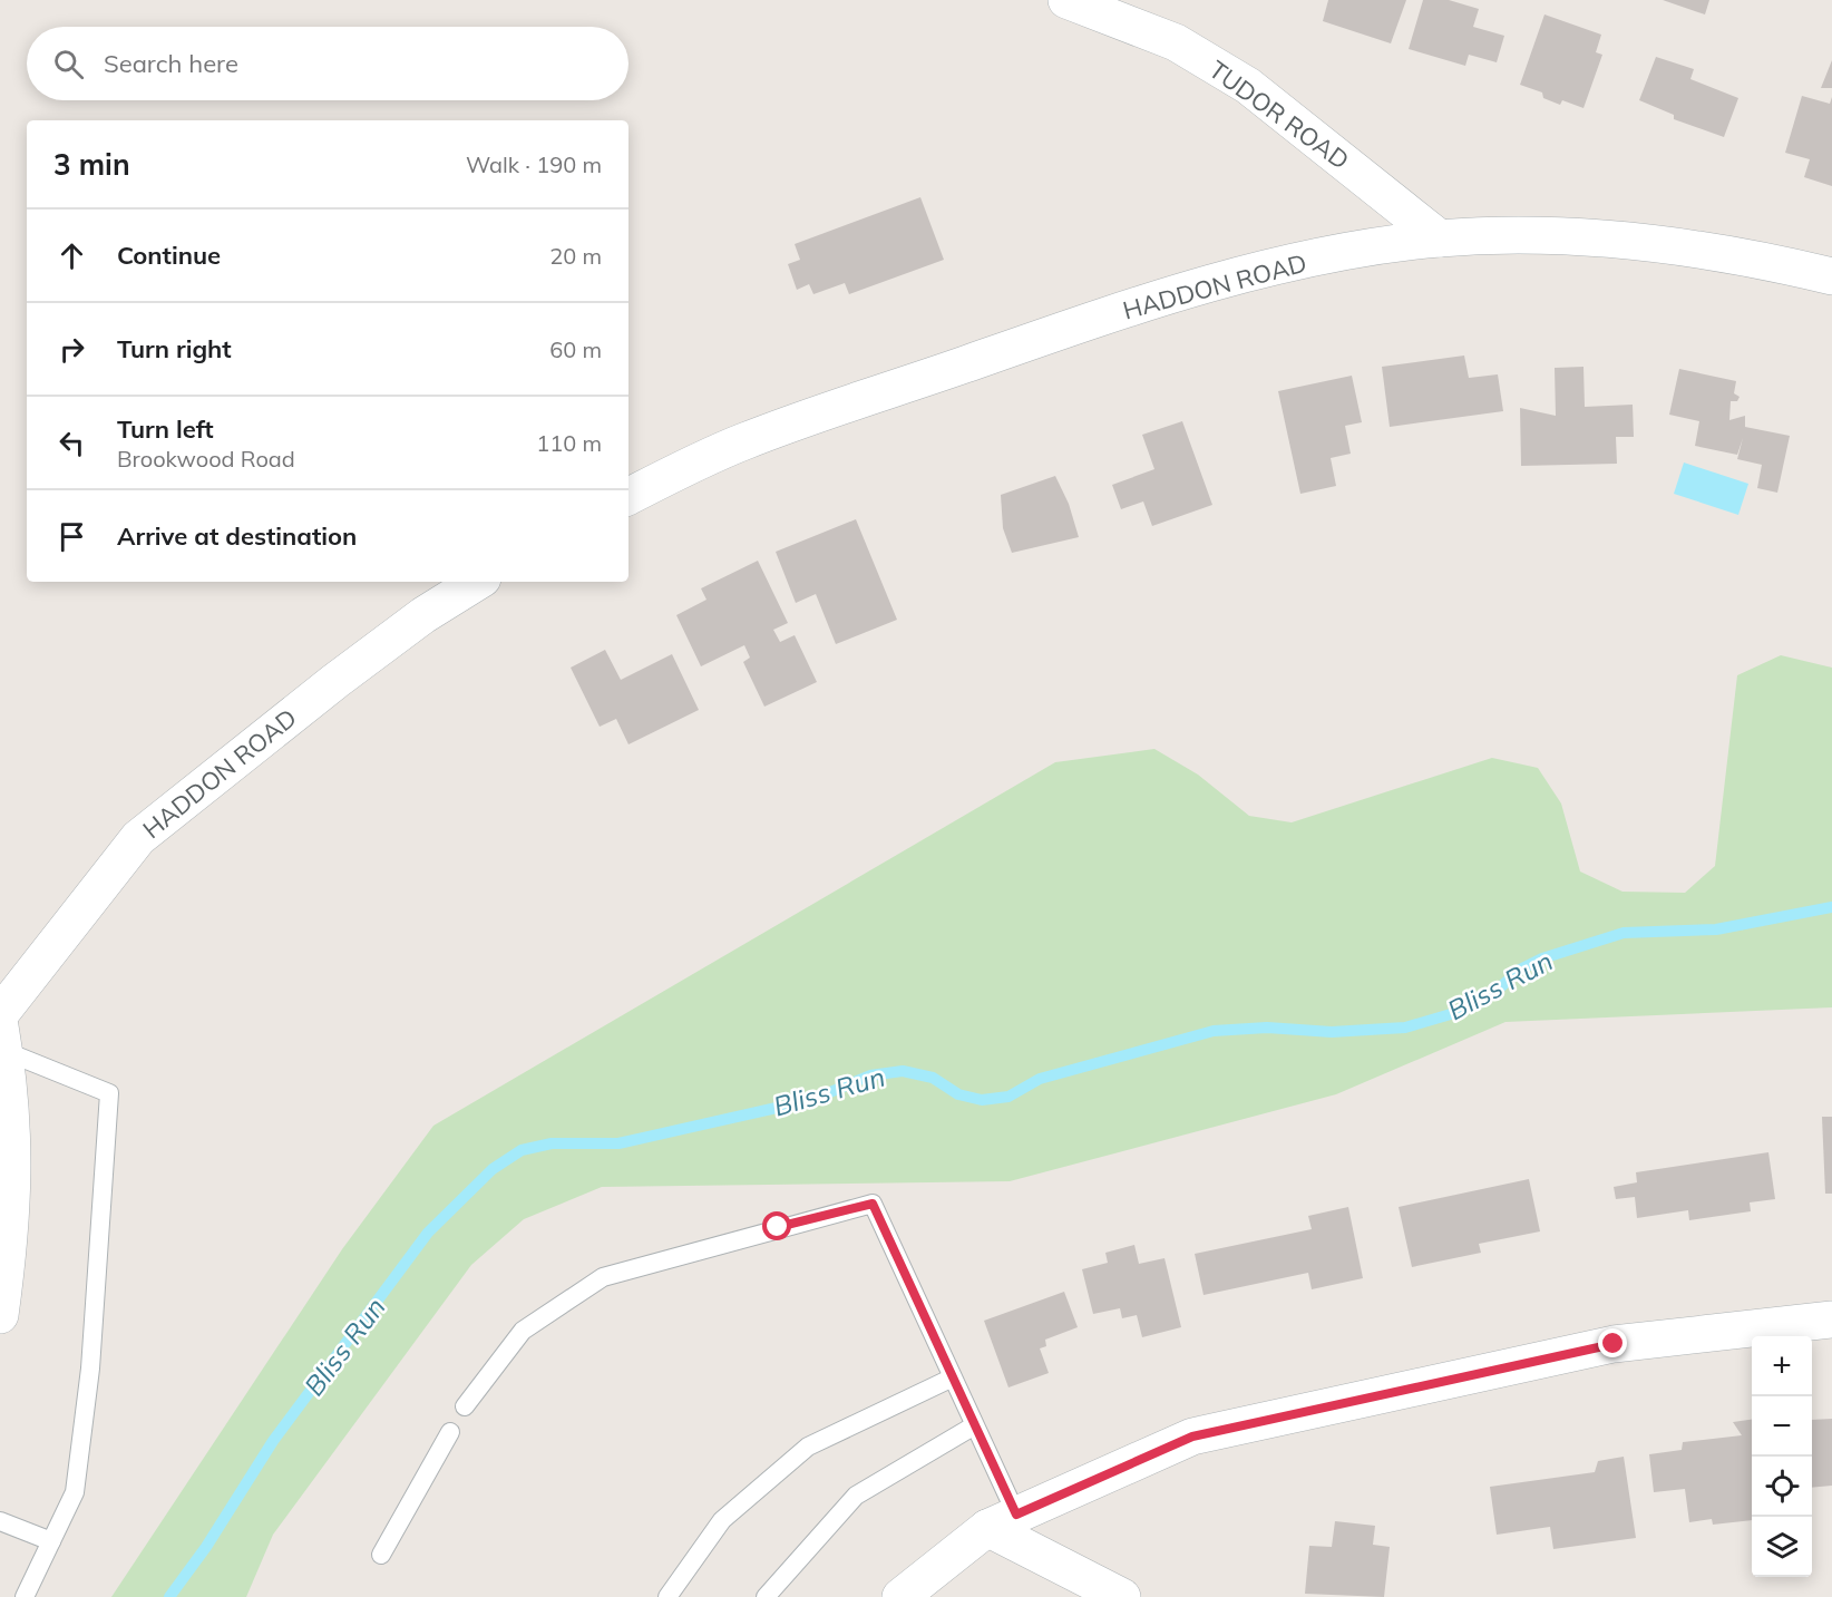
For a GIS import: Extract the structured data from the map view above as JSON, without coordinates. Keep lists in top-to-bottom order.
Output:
{
  "streets": {
    "street": ["TUDOR ROAD", "HADDON ROAD"]
  },
  "crossings": [
    ["TUDOR ROAD", "HADDON ROAD"]
  ],
  "water": ["Bliss Run"],
  "page": {
    "search": "Search here",
    "heading": ["3 min", "Walk · 190 m"],
    "list": [
      ["Continue", "20 m"],
      ["Turn right", "60 m"],
      ["Turn left", "Brookwood Road", "110 m"],
      "Arrive at destination"
    ],
    "map_buttons": ["+", "−"]
  }
}
